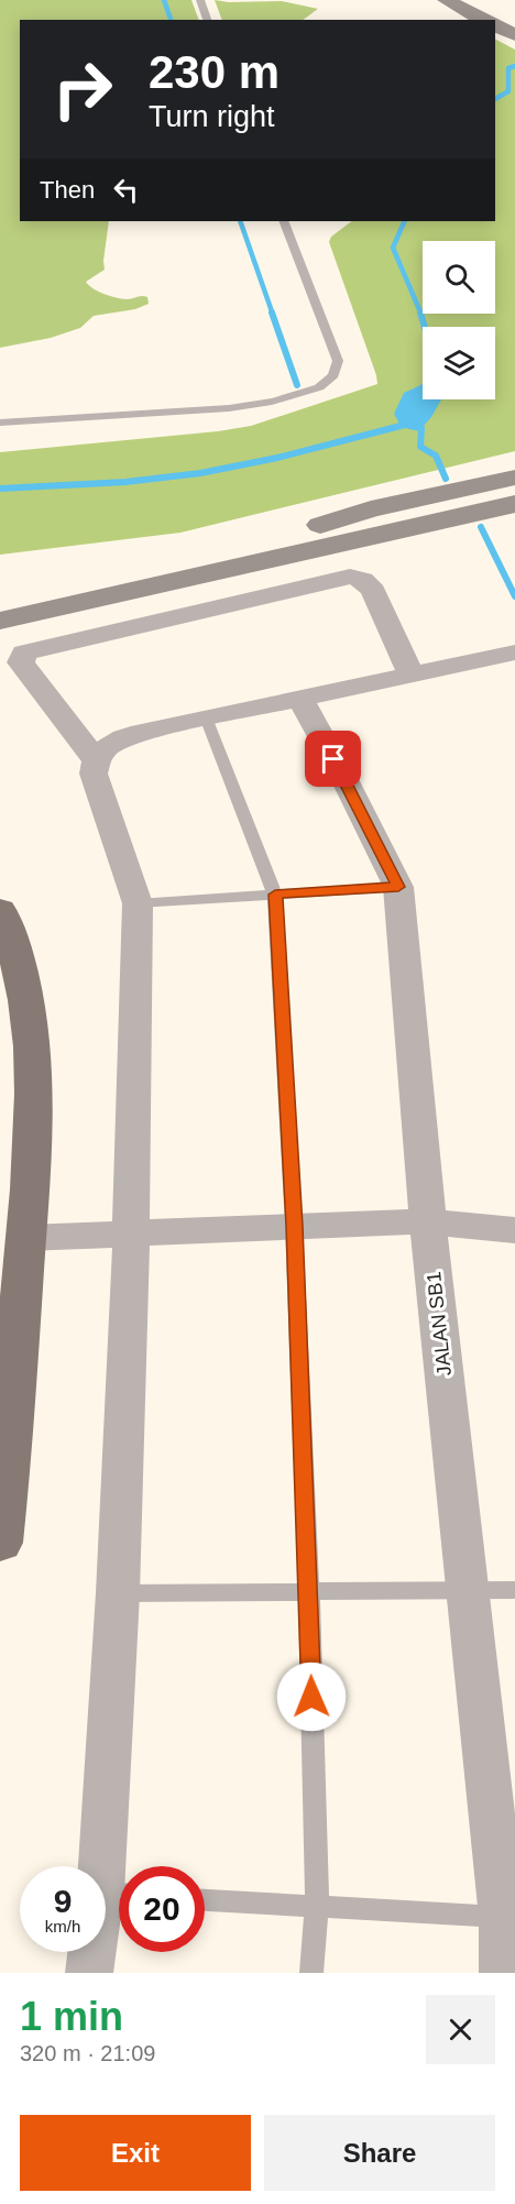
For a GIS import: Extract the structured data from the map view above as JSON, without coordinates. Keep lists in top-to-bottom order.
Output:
{
  "streets": {
    "street": ["JALAN SB1"]
  },
  "page": {
    "turn": ["230 m", "Turn right"],
    "then": "Then",
    "speed": "9 km/h",
    "limit": "20",
    "heading": ["1 min", "320 m · 21:09"],
    "buttons": ["Exit", "Share"]
  }
}
